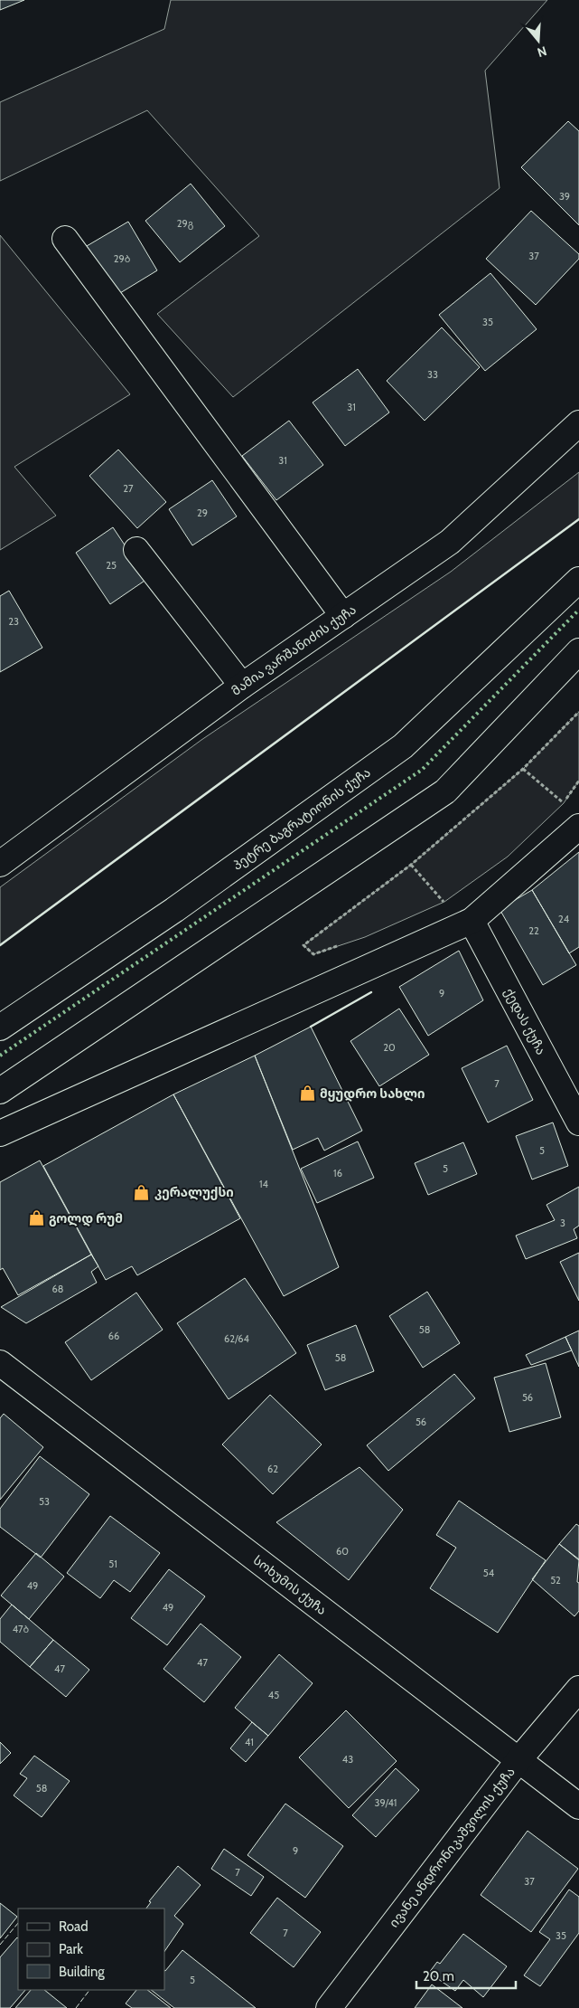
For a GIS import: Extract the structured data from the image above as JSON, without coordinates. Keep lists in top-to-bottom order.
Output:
{
  "streets": {
    "street": [
      "მამია ვარშანიძის ქუჩა",
      "პეტრე ბაგრატიონის ქუჩა",
      "ქედას ქუჩა",
      "სოხუმის ქუჩა",
      "ივანე ანდრონიკაშვილის ქუჩა"
    ]
  },
  "crossings": [
    ["სოხუმის ქუჩა", "ივანე ანდრონიკაშვილის ქუჩა"]
  ],
  "places": {
    "shop": ["მყუდრო სახლი", "კერალუქსი", "გოლდ რუმ"]
  },
  "house_numbers": [
    "39",
    "29გ",
    "37",
    "29ბ",
    "35",
    "33",
    "31",
    "31",
    "27",
    "29",
    "25",
    "23",
    "24",
    "22",
    "9",
    "20",
    "7",
    "5",
    "5",
    "16",
    "14",
    "3",
    "68",
    "58",
    "66",
    "62/64",
    "58",
    "56",
    "56",
    "62",
    "53",
    "60",
    "51",
    "54",
    "52",
    "49",
    "49",
    "47ბ",
    "47",
    "47",
    "45",
    "41",
    "43",
    "58",
    "39/41",
    "9",
    "7",
    "37",
    "7",
    "35",
    "5"
  ],
  "legend": ["Road", "Park", "Building"],
  "scale_bar": "20 m",
  "north": "bottom"
}
